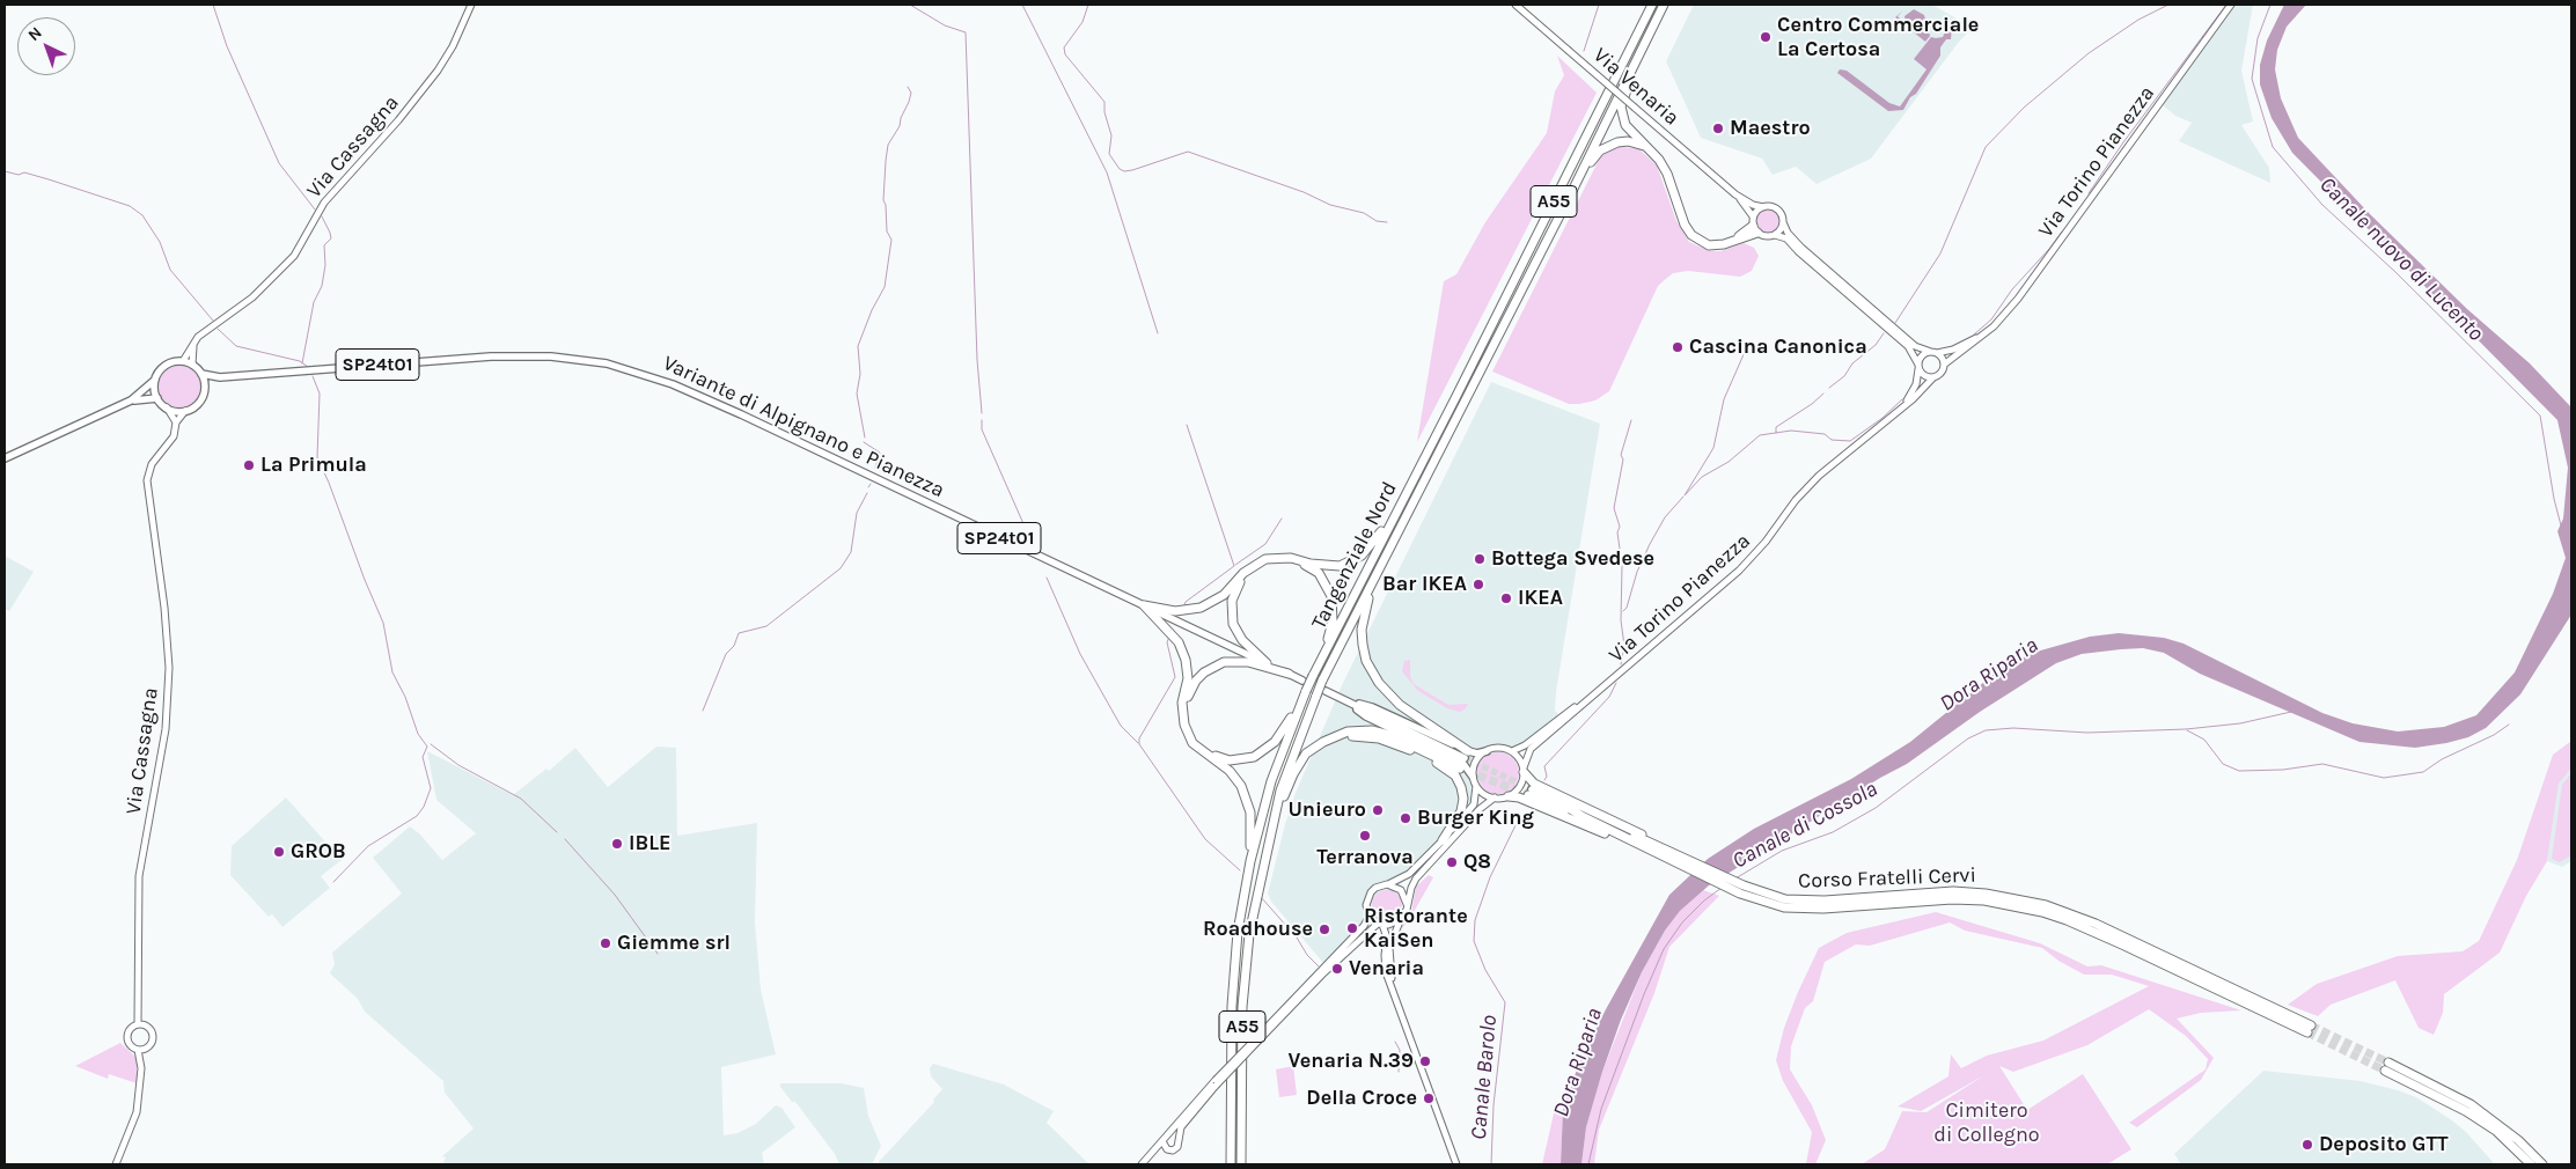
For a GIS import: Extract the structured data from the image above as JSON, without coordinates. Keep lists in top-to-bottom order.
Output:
{
  "streets": {
    "highway": ["A55", "Tangenziale Nord", "Corso Fratelli Cervi"],
    "main road": ["SP24t01", "Variante di Alpignano e Pianezza"],
    "street": ["Via Venaria", "Via Cassagna", "Via Torino Pianezza"]
  },
  "crossings": [
    ["Via Cassagna", "Variante di Alpignano e Pianezza"]
  ],
  "water": [
    "Canale nuovo di Lucento",
    "Dora Riparia",
    "Canale di Cossola",
    "Canale Barolo"
  ],
  "parks": ["Cimitero di Collegno"],
  "places": [
    "Centro Commerciale La Certosa",
    "Maestro",
    "Cascina Canonica",
    "La Primula",
    "Bottega Svedese",
    "Bar IKEA",
    "IKEA",
    "Unieuro",
    "Burger King",
    "Terranova",
    "IBLE",
    "GROB",
    "Q8",
    "Ristorante KaiSen",
    "Roadhouse",
    "Giemme srl",
    "Venaria",
    "Venaria N.39",
    "Della Croce",
    "Deposito GTT"
  ],
  "north": "top left"
}
